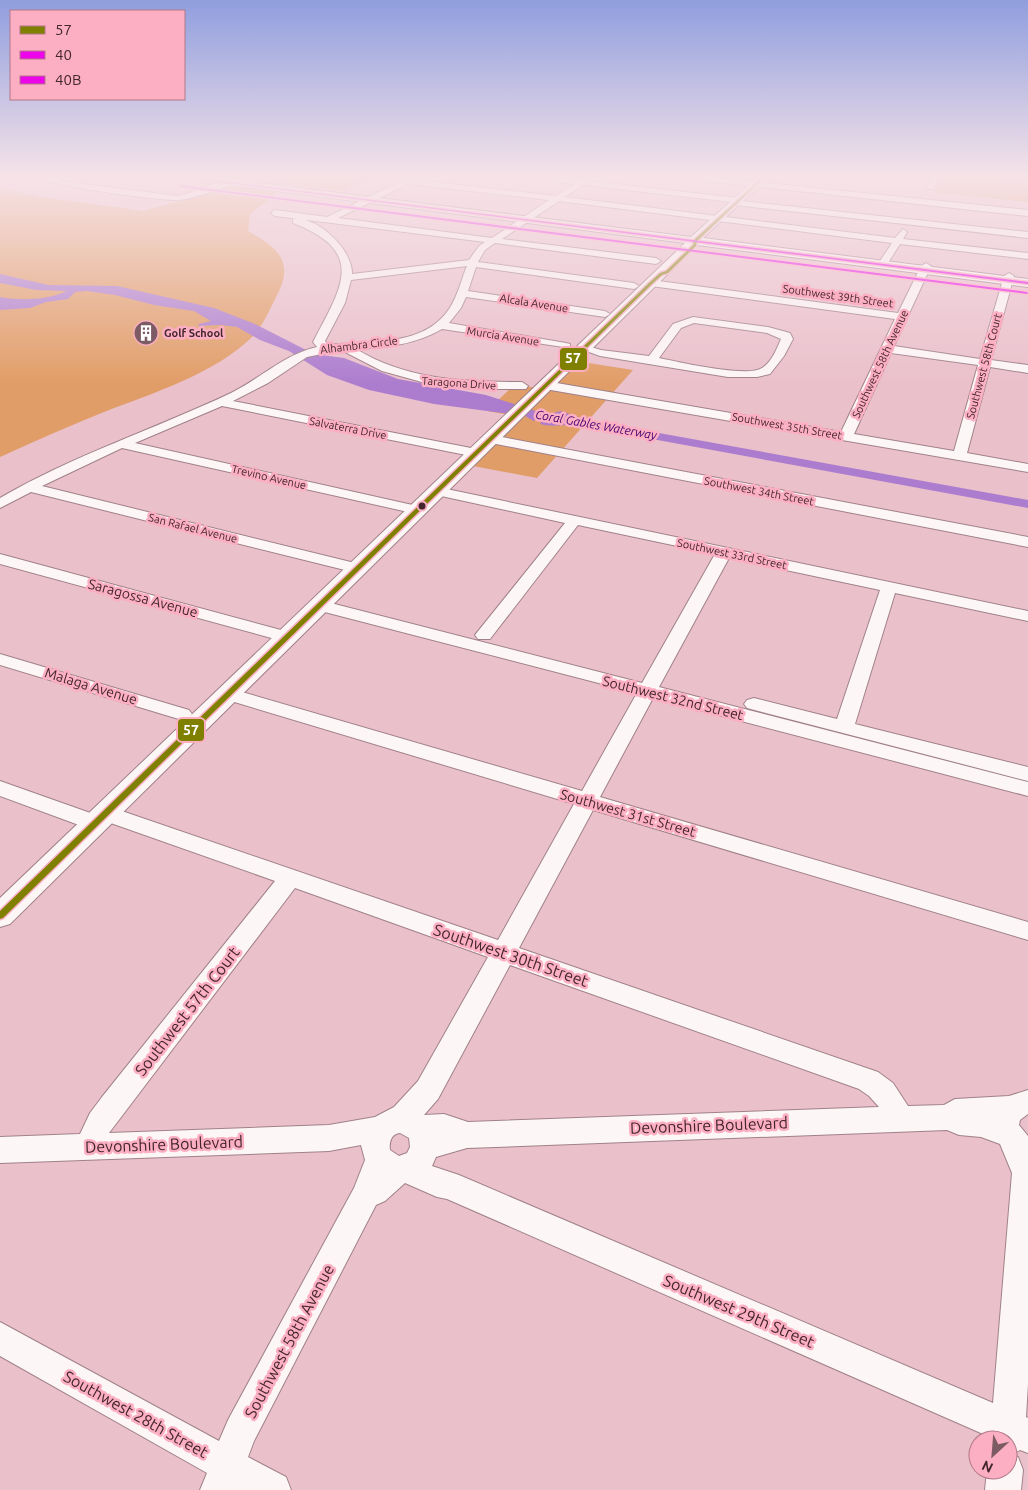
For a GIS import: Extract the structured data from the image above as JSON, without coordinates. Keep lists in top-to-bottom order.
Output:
{
  "streets": {
    "street": [
      "Southwest 39th Street",
      "Alcala Avenue",
      "Murcia Avenue",
      "Alhambra Circle",
      "Southwest 58th Avenue",
      "Southwest 58th Court",
      "Taragona Drive",
      "Southwest 35th Street",
      "Salvaterra Drive",
      "Trevino Avenue",
      "Southwest 34th Street",
      "San Rafael Avenue",
      "Southwest 33rd Street",
      "Saragossa Avenue",
      "Malaga Avenue",
      "Southwest 32nd Street",
      "Southwest 31st Street",
      "Southwest 30th Street",
      "Southwest 57th Court",
      "Devonshire Boulevard",
      "Southwest 29th Street",
      "Southwest 28th Street"
    ]
  },
  "crossings": [
    ["Southwest 39th Street", "Southwest 58th Avenue"],
    ["Alcala Avenue", "Alhambra Circle"],
    ["Murcia Avenue", "Alhambra Circle"],
    ["Alhambra Circle", "Taragona Drive"],
    ["Alhambra Circle", "Salvaterra Drive"],
    ["Alhambra Circle", "Trevino Avenue"],
    ["Alhambra Circle", "San Rafael Avenue"],
    ["Southwest 58th Avenue", "Southwest 35th Street"],
    ["Southwest 58th Avenue", "Southwest 33rd Street"],
    ["Southwest 58th Avenue", "Southwest 32nd Street"],
    ["Southwest 58th Avenue", "Southwest 31st Street"],
    ["Southwest 58th Avenue", "Southwest 30th Street"],
    ["Southwest 58th Avenue", "Devonshire Boulevard"],
    ["Southwest 58th Avenue", "Southwest 29th Street"],
    ["Southwest 58th Avenue", "Southwest 28th Street"],
    ["Southwest 58th Court", "Southwest 35th Street"],
    ["Salvaterra Drive", "Southwest 34th Street"],
    ["Southwest 30th Street", "Southwest 57th Court"],
    ["Southwest 30th Street", "Devonshire Boulevard"],
    ["Southwest 57th Court", "Devonshire Boulevard"],
    ["Devonshire Boulevard", "Southwest 29th Street"]
  ],
  "water": ["Coral Gables Waterway"],
  "places": {
    "building": ["Golf School"]
  },
  "lines": ["transit line 57", "transit line 40", "transit line 40B"],
  "legend": ["57", "40", "40B"],
  "north": "bottom left"
}
